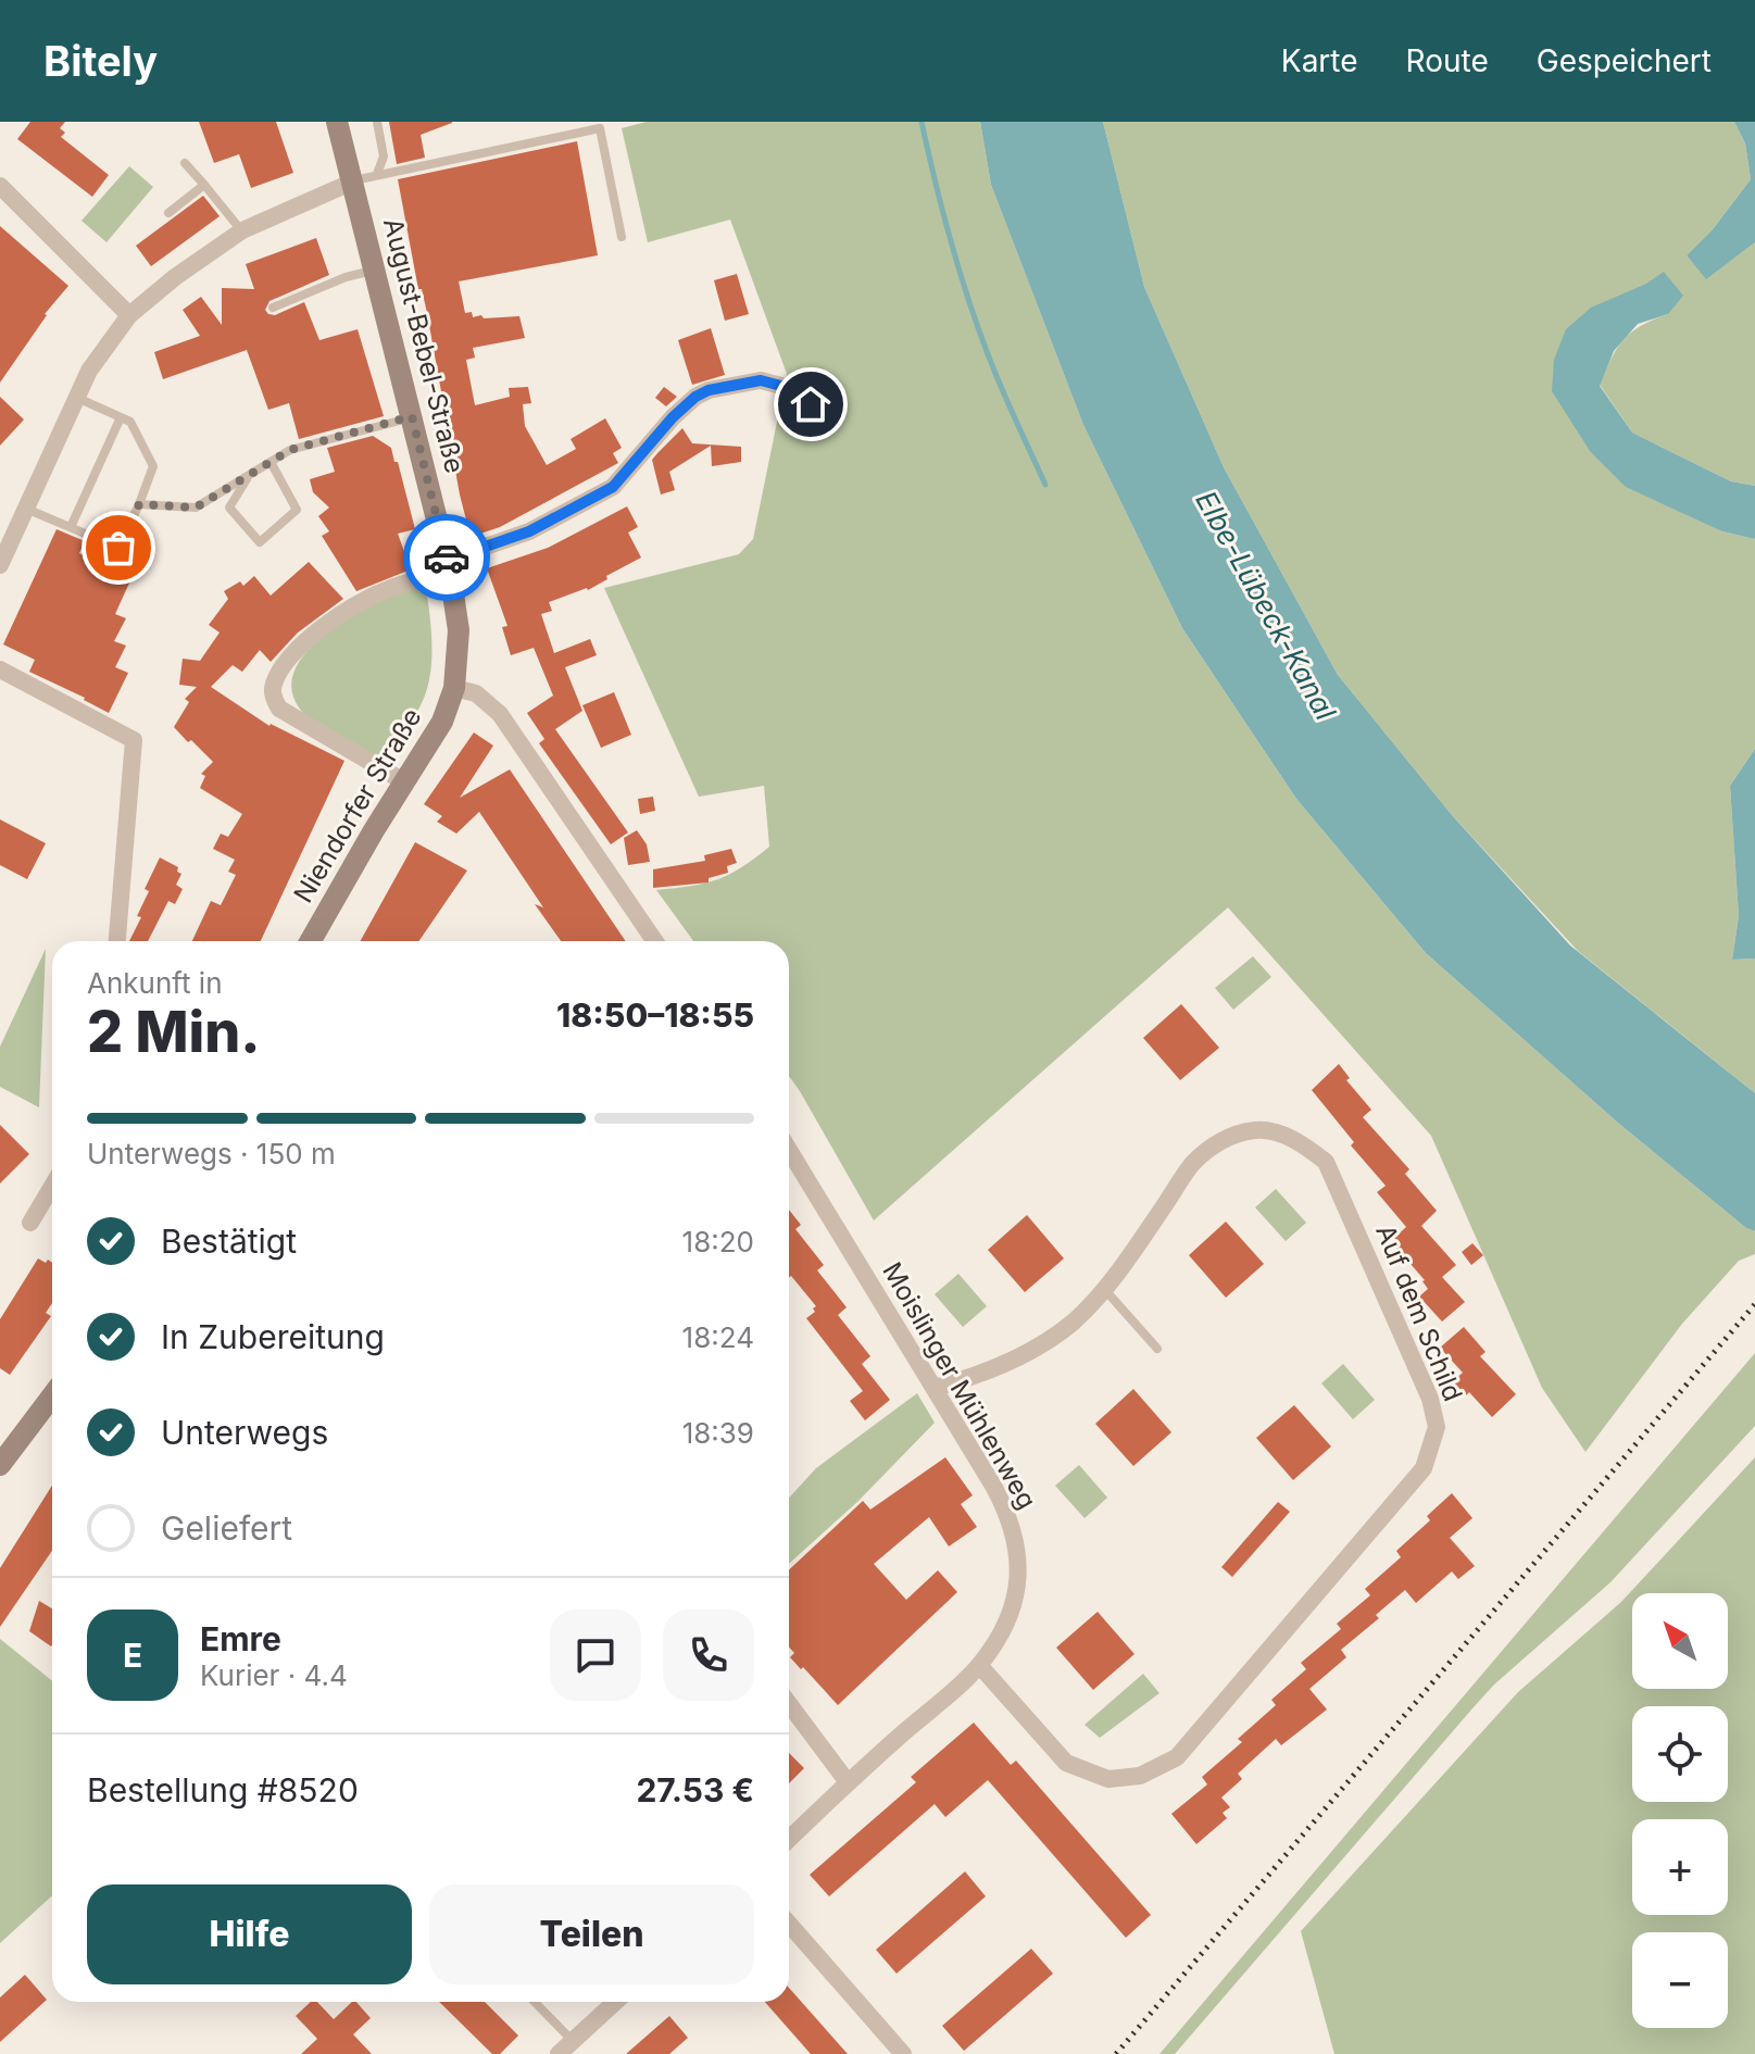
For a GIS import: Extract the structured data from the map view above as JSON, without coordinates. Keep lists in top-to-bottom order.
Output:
{
  "streets": {
    "main road": ["August-Bebel-Straße", "Niendorfer Straße"],
    "street": ["Auf dem Schild", "Moislinger Mühlenweg"]
  },
  "crossings": [
    ["August-Bebel-Straße", "Niendorfer Straße"],
    ["Auf dem Schild", "Moislinger Mühlenweg"]
  ],
  "water": ["Elbe-Lübeck-Kanal"],
  "north": "top left",
  "page": {
    "header": "Bitely",
    "nav": ["Karte", "Route", "Gespeichert"],
    "heading": ["2 Min.", "Ankunft in", "18:50–18:55"],
    "panel": [
      "Emre",
      "Kurier · 4.4",
      "Bestellung #8520",
      "27.53 €"
    ],
    "bar": "Unterwegs · 150 m",
    "list": [
      ["Bestätigt", "18:20"],
      ["In Zubereitung", "18:24"],
      ["Unterwegs", "18:39"],
      "Geliefert"
    ],
    "map_buttons": ["+", "−"],
    "round": "E",
    "buttons": ["Hilfe", "Teilen"]
  }
}
